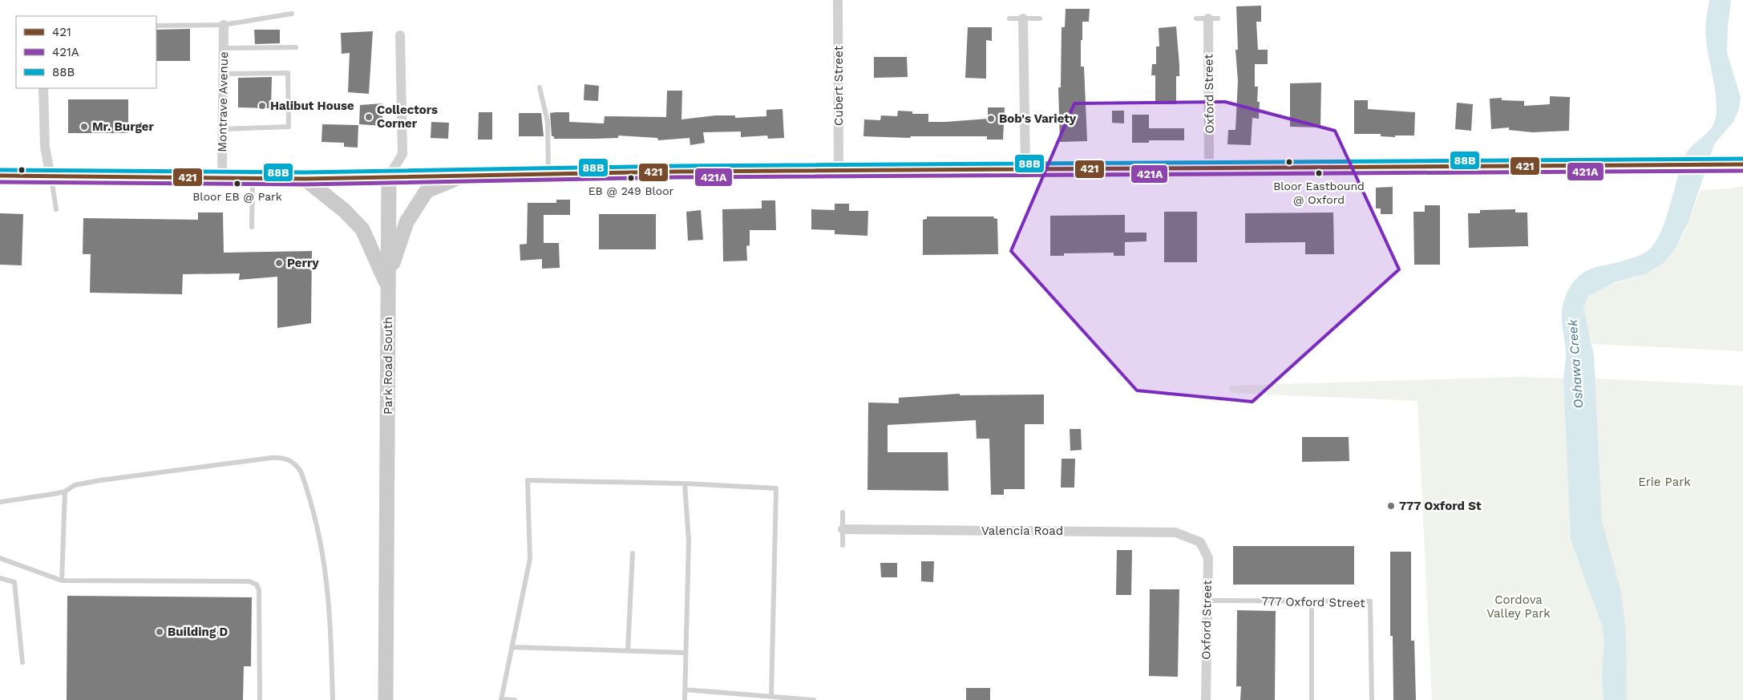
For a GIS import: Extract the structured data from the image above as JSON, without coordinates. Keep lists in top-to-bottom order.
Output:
{
  "streets": {
    "main road": ["Park Road South"],
    "street": [
      "Cubert Street",
      "Oxford Street",
      "Montrave Avenue",
      "Valencia Road"
    ],
    "lane": ["777 Oxford Street"]
  },
  "crossings": [
    ["Oxford Street", "Valencia Road"],
    ["Oxford Street", "777 Oxford Street"]
  ],
  "water": ["Oshawa Creek"],
  "parks": ["Erie Park", "Cordova Valley Park"],
  "places": [
    "Halibut House",
    "Collectors Corner",
    "Bob's Variety",
    "Mr. Burger",
    "Bloor Eastbound @ Oxford",
    "EB @ 249 Bloor",
    "Bloor EB @ Park",
    "Perry",
    "777 Oxford St",
    "Building D"
  ],
  "lines": ["transit line 88B", "transit line 421", "transit line 421A"],
  "legend": ["421", "421A", "88B"]
}
